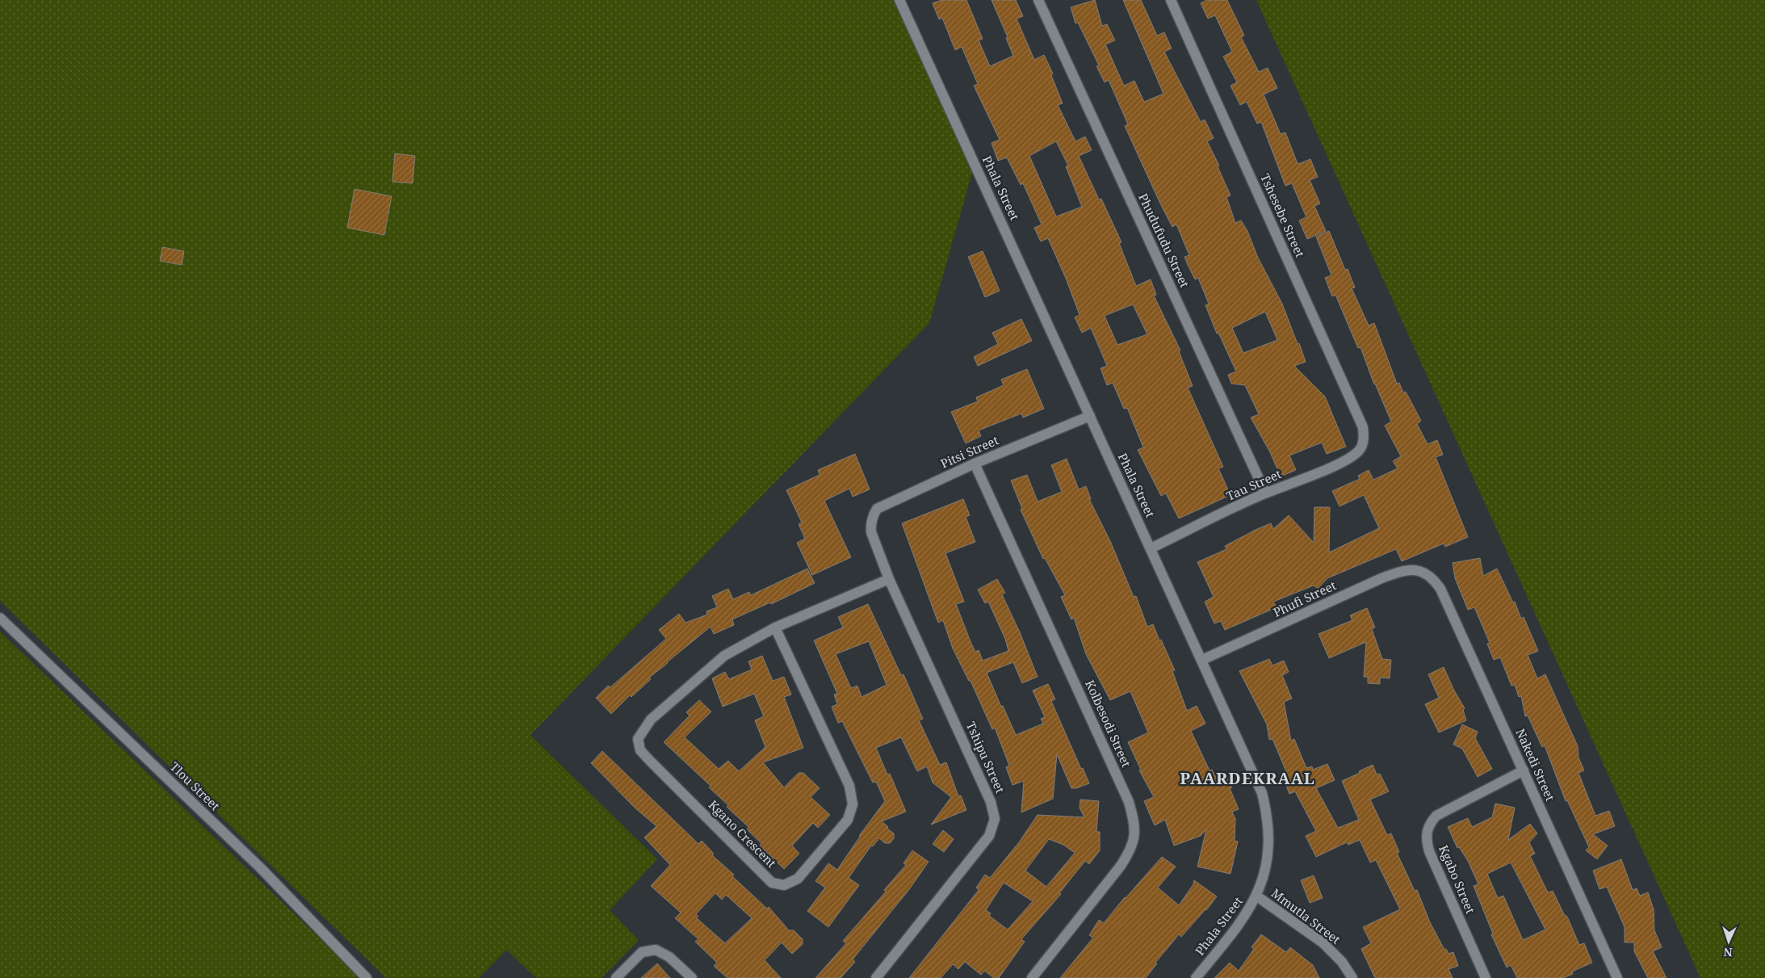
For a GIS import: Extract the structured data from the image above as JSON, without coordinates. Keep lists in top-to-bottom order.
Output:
{
  "streets": {
    "street": [
      "Phala Street",
      "Tshesebe Street",
      "Phudufudu Street",
      "Pitsi Street",
      "Tau Street",
      "Phufi Street",
      "Kolbesodi Street",
      "Tshipu Street",
      "Nakedi Street",
      "Tlou Street",
      "Kgano Crescent",
      "Kgabo Street",
      "Mmutla Street"
    ]
  },
  "crossings": [
    ["Phala Street", "Pitsi Street"],
    ["Phala Street", "Tau Street"],
    ["Phala Street", "Phufi Street"],
    ["Phala Street", "Mmutla Street"],
    ["Tshesebe Street", "Tau Street"],
    ["Phudufudu Street", "Tau Street"],
    ["Pitsi Street", "Kolbesodi Street"],
    ["Pitsi Street", "Tshipu Street"],
    ["Phufi Street", "Nakedi Street"],
    ["Tshipu Street", "Kgano Crescent"],
    ["Nakedi Street", "Kgabo Street"]
  ],
  "districts": ["PAARDEKRAAL"],
  "north": "bottom"
}
